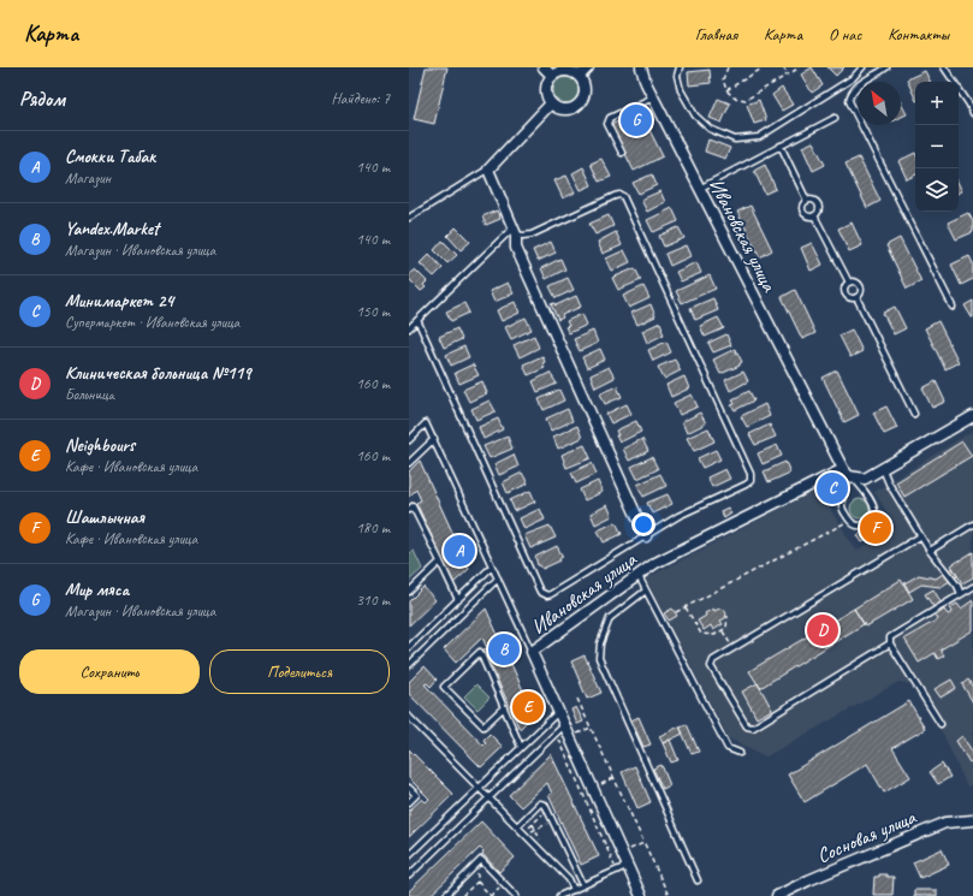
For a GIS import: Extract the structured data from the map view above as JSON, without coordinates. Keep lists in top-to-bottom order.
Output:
{
  "streets": {
    "street": ["Ивановская улица", "Сосновая улица"]
  },
  "north": "top left",
  "page": {
    "header": "Карта",
    "nav": [
      "Главная",
      "Карта",
      "О нас",
      "Контакты"
    ],
    "heading": ["Рядом", "Найдено: 7"],
    "map_buttons": ["+", "−"],
    "pins": [
      "G",
      "C",
      "F",
      "A",
      "D",
      "B",
      "E"
    ],
    "list": [
      {
        "mark": "A",
        "name": "Смокки Табак",
        "note": "Магазин",
        "value": "140 m"
      },
      {
        "mark": "B",
        "name": "Yandex.Market",
        "note": "Магазин · Ивановская улица",
        "value": "140 m"
      },
      {
        "mark": "C",
        "name": "Минимаркет 24",
        "note": "Супермаркет · Ивановская улица",
        "value": "150 m"
      },
      {
        "mark": "D",
        "name": "Клиническая больница №119",
        "note": "Больница",
        "value": "160 m"
      },
      {
        "mark": "E",
        "name": "Neighbours",
        "note": "Кафе · Ивановская улица",
        "value": "160 m"
      },
      {
        "mark": "F",
        "name": "Шашлычная",
        "note": "Кафе · Ивановская улица",
        "value": "180 m"
      },
      {
        "mark": "G",
        "name": "Мир мяса",
        "note": "Магазин · Ивановская улица",
        "value": "310 m"
      }
    ],
    "buttons": ["Сохранить", "Поделиться"]
  }
}
